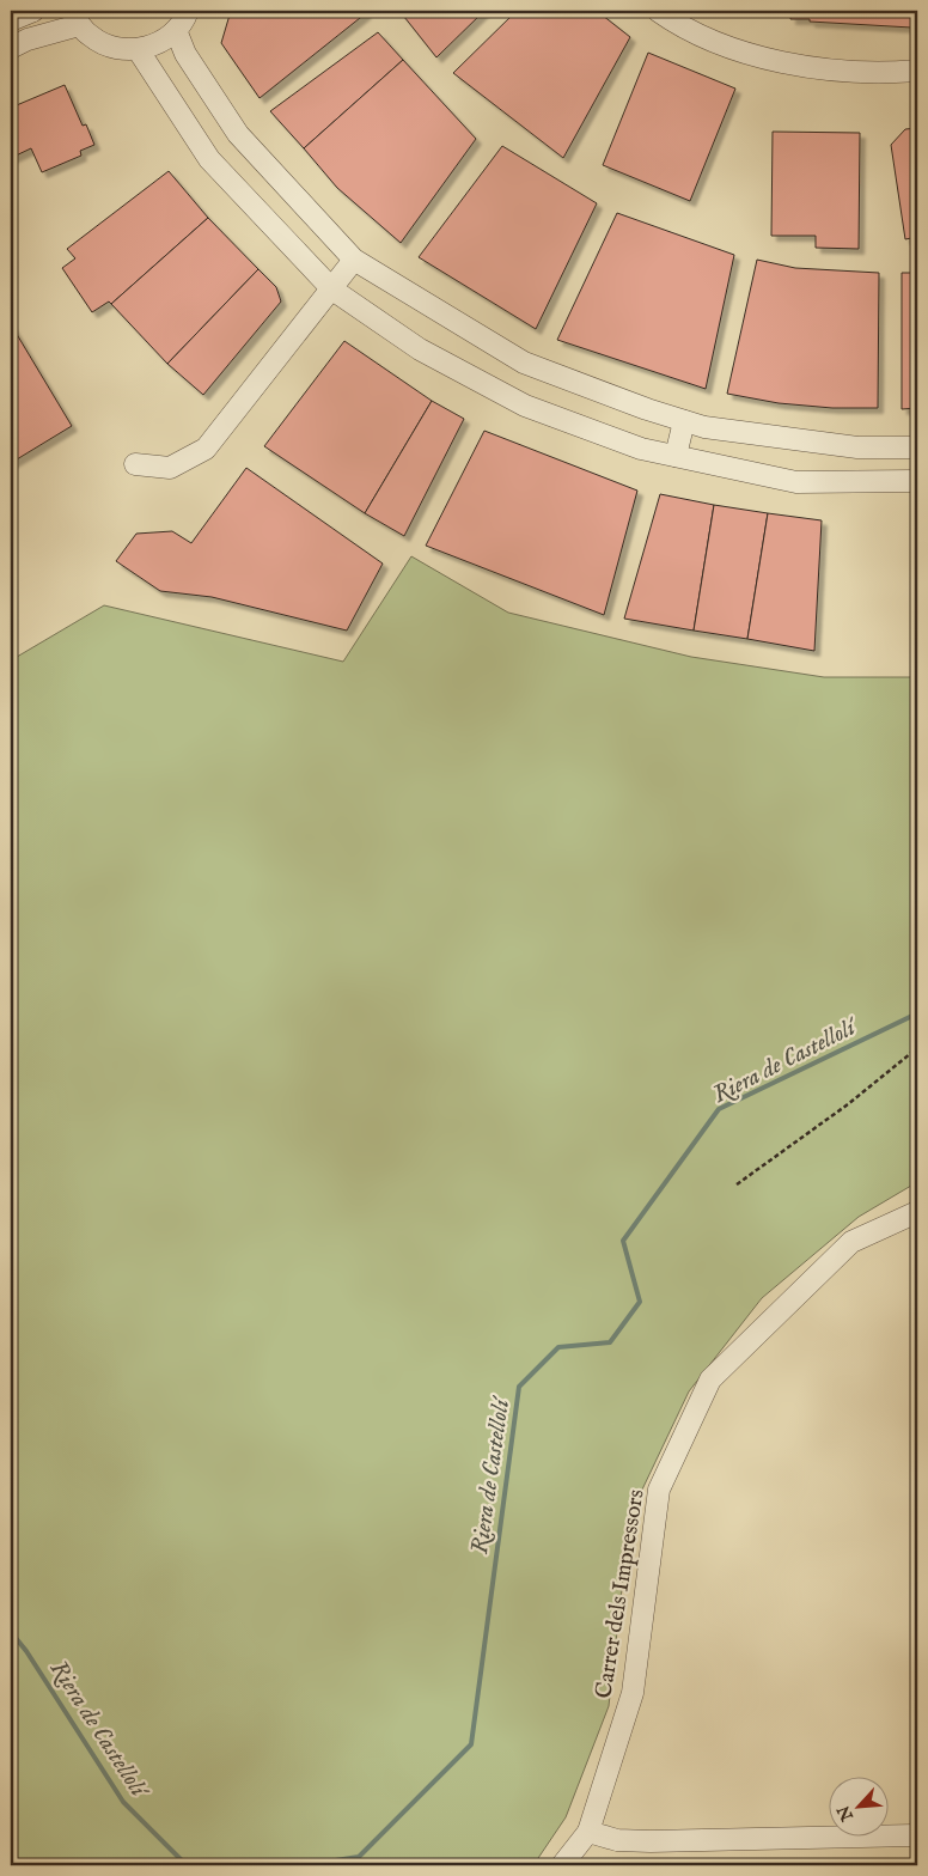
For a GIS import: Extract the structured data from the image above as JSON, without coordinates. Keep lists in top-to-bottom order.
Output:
{
  "streets": {
    "street": ["Carrer dels Impressors"]
  },
  "water": ["Riera de Castellolí"],
  "north": "bottom left"
}
